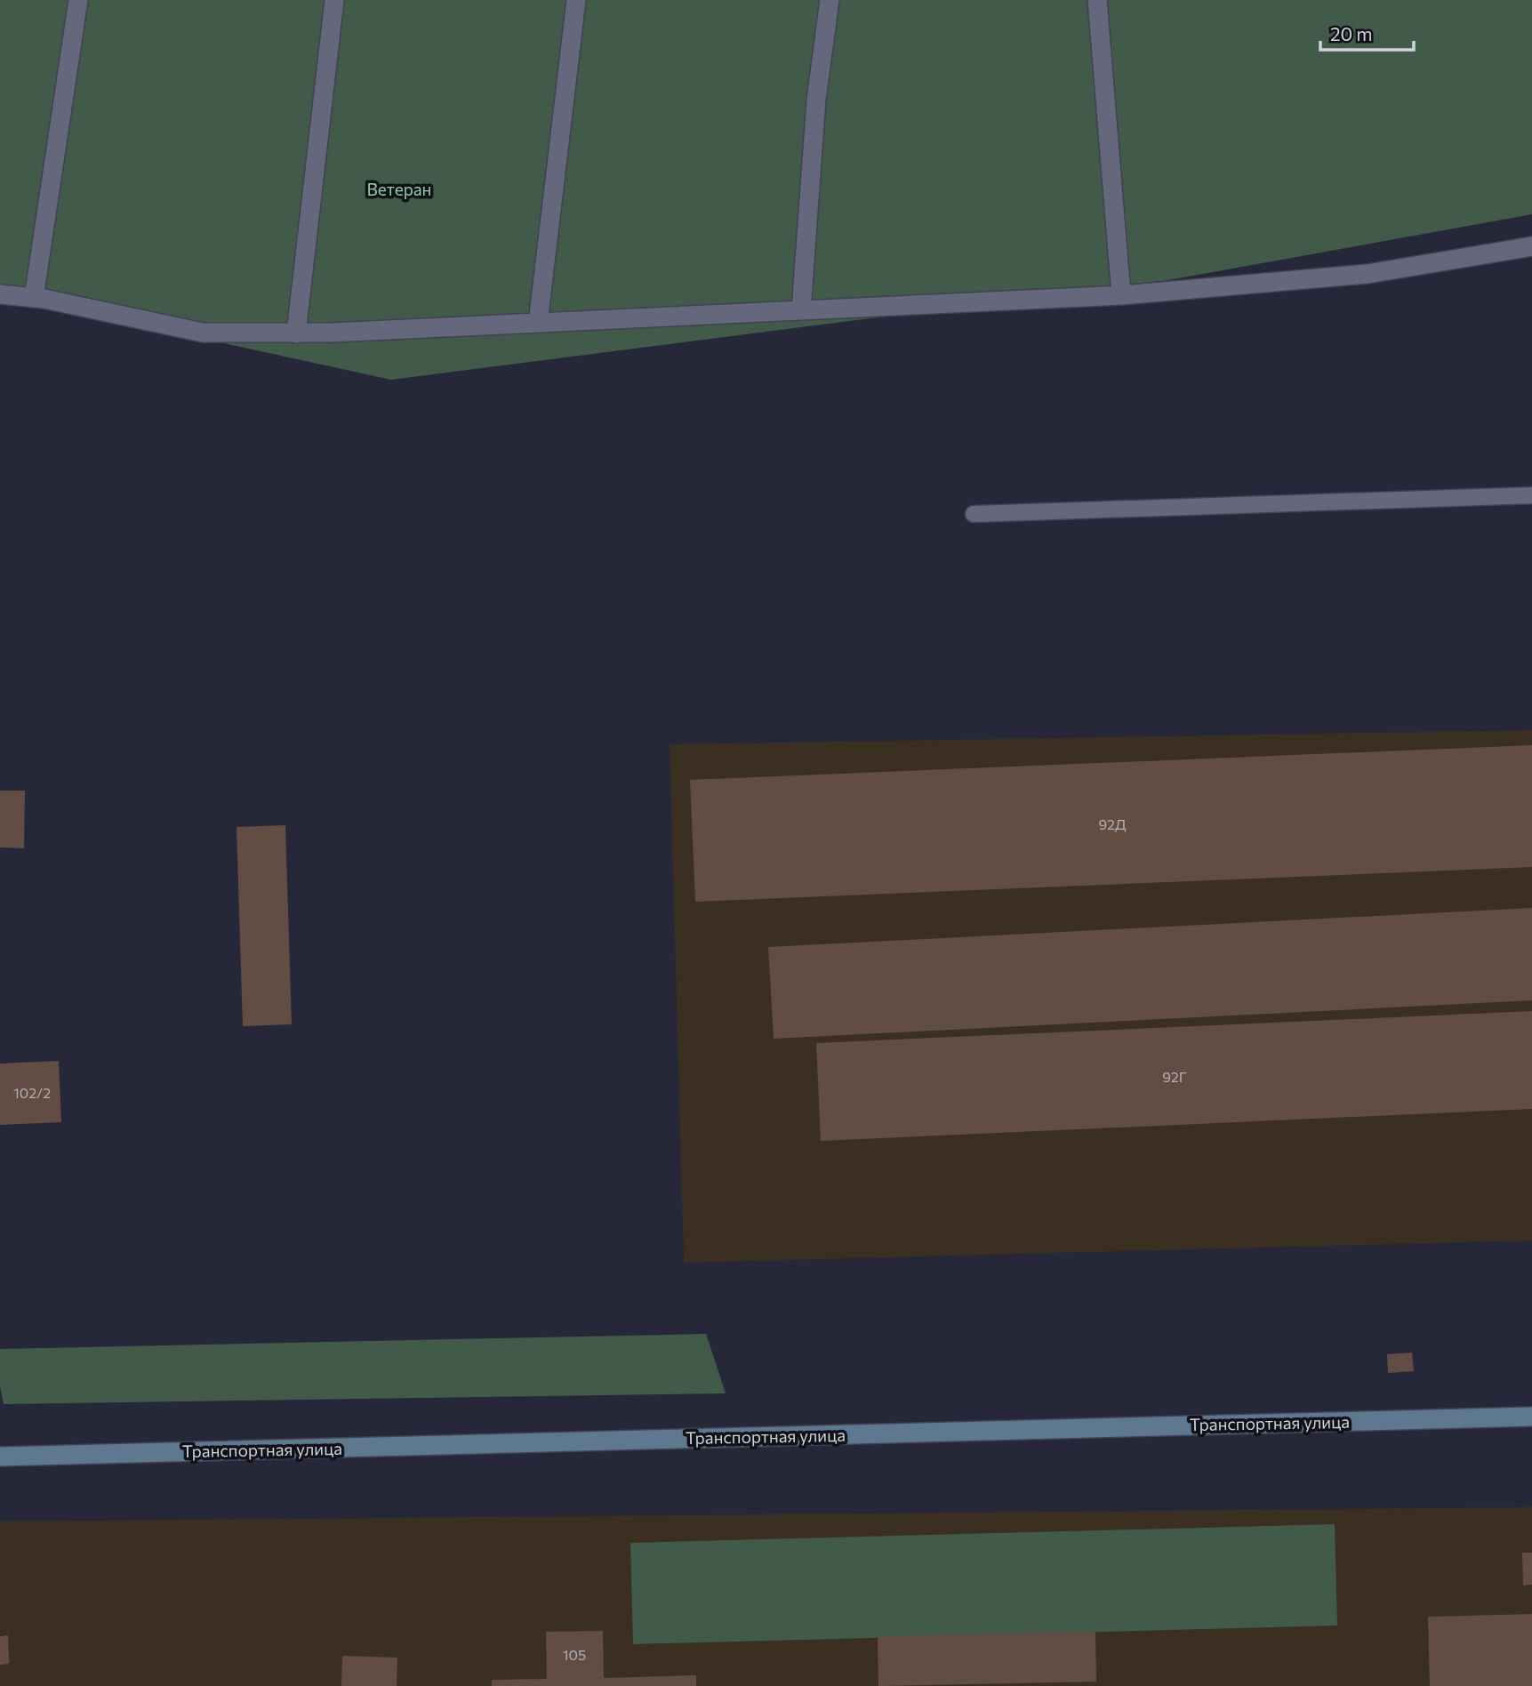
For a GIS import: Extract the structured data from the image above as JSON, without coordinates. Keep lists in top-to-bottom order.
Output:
{
  "streets": {
    "main road": ["Транспортная улица"]
  },
  "parks": ["Ветеран"],
  "house_numbers": [
    "92Д",
    "92Г",
    "102/2",
    "105"
  ],
  "scale_bar": "20 m"
}
